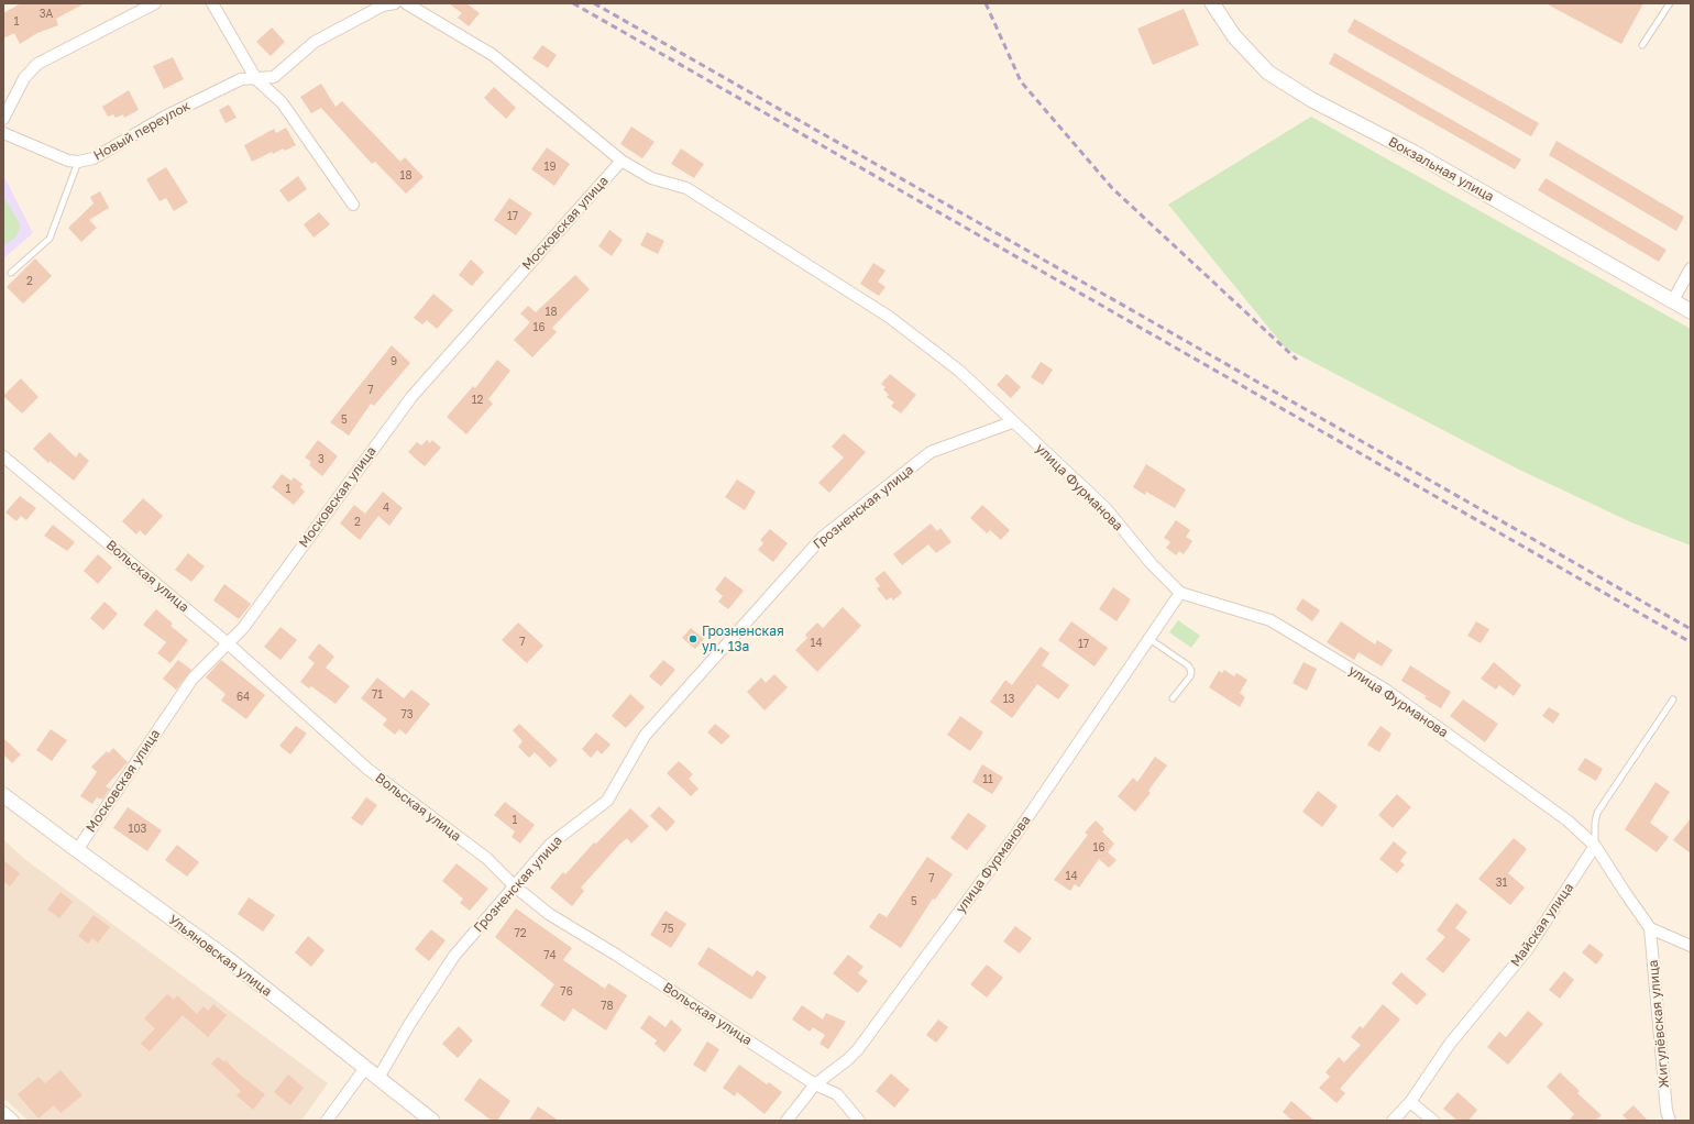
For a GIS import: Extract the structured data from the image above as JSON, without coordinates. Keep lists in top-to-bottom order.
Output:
{
  "streets": {
    "street": [
      "Новый переулок",
      "Вокзальная улица",
      "Московская улица",
      "улица Фурманова",
      "Грозненская улица",
      "Вольская улица",
      "Майская улица",
      "Ульяновская улица",
      "Жигулёвская улица"
    ]
  },
  "crossings": [
    ["Московская улица", "улица Фурманова"],
    ["Московская улица", "Вольская улица"],
    ["Московская улица", "Ульяновская улица"],
    ["улица Фурманова", "Грозненская улица"],
    ["улица Фурманова", "Вольская улица"],
    ["улица Фурманова", "Майская улица"],
    ["Грозненская улица", "Вольская улица"],
    ["Грозненская улица", "Ульяновская улица"]
  ],
  "places": ["Грозненская ул., 13а"],
  "house_numbers": [
    "3А",
    "1",
    "19",
    "18",
    "17",
    "2",
    "18",
    "16",
    "9",
    "7",
    "12",
    "5",
    "3",
    "1",
    "4",
    "2",
    "7",
    "14",
    "17",
    "71",
    "64",
    "13",
    "73",
    "11",
    "1",
    "103",
    "16",
    "14",
    "7",
    "31",
    "5",
    "75",
    "72",
    "74",
    "76",
    "78"
  ]
}
